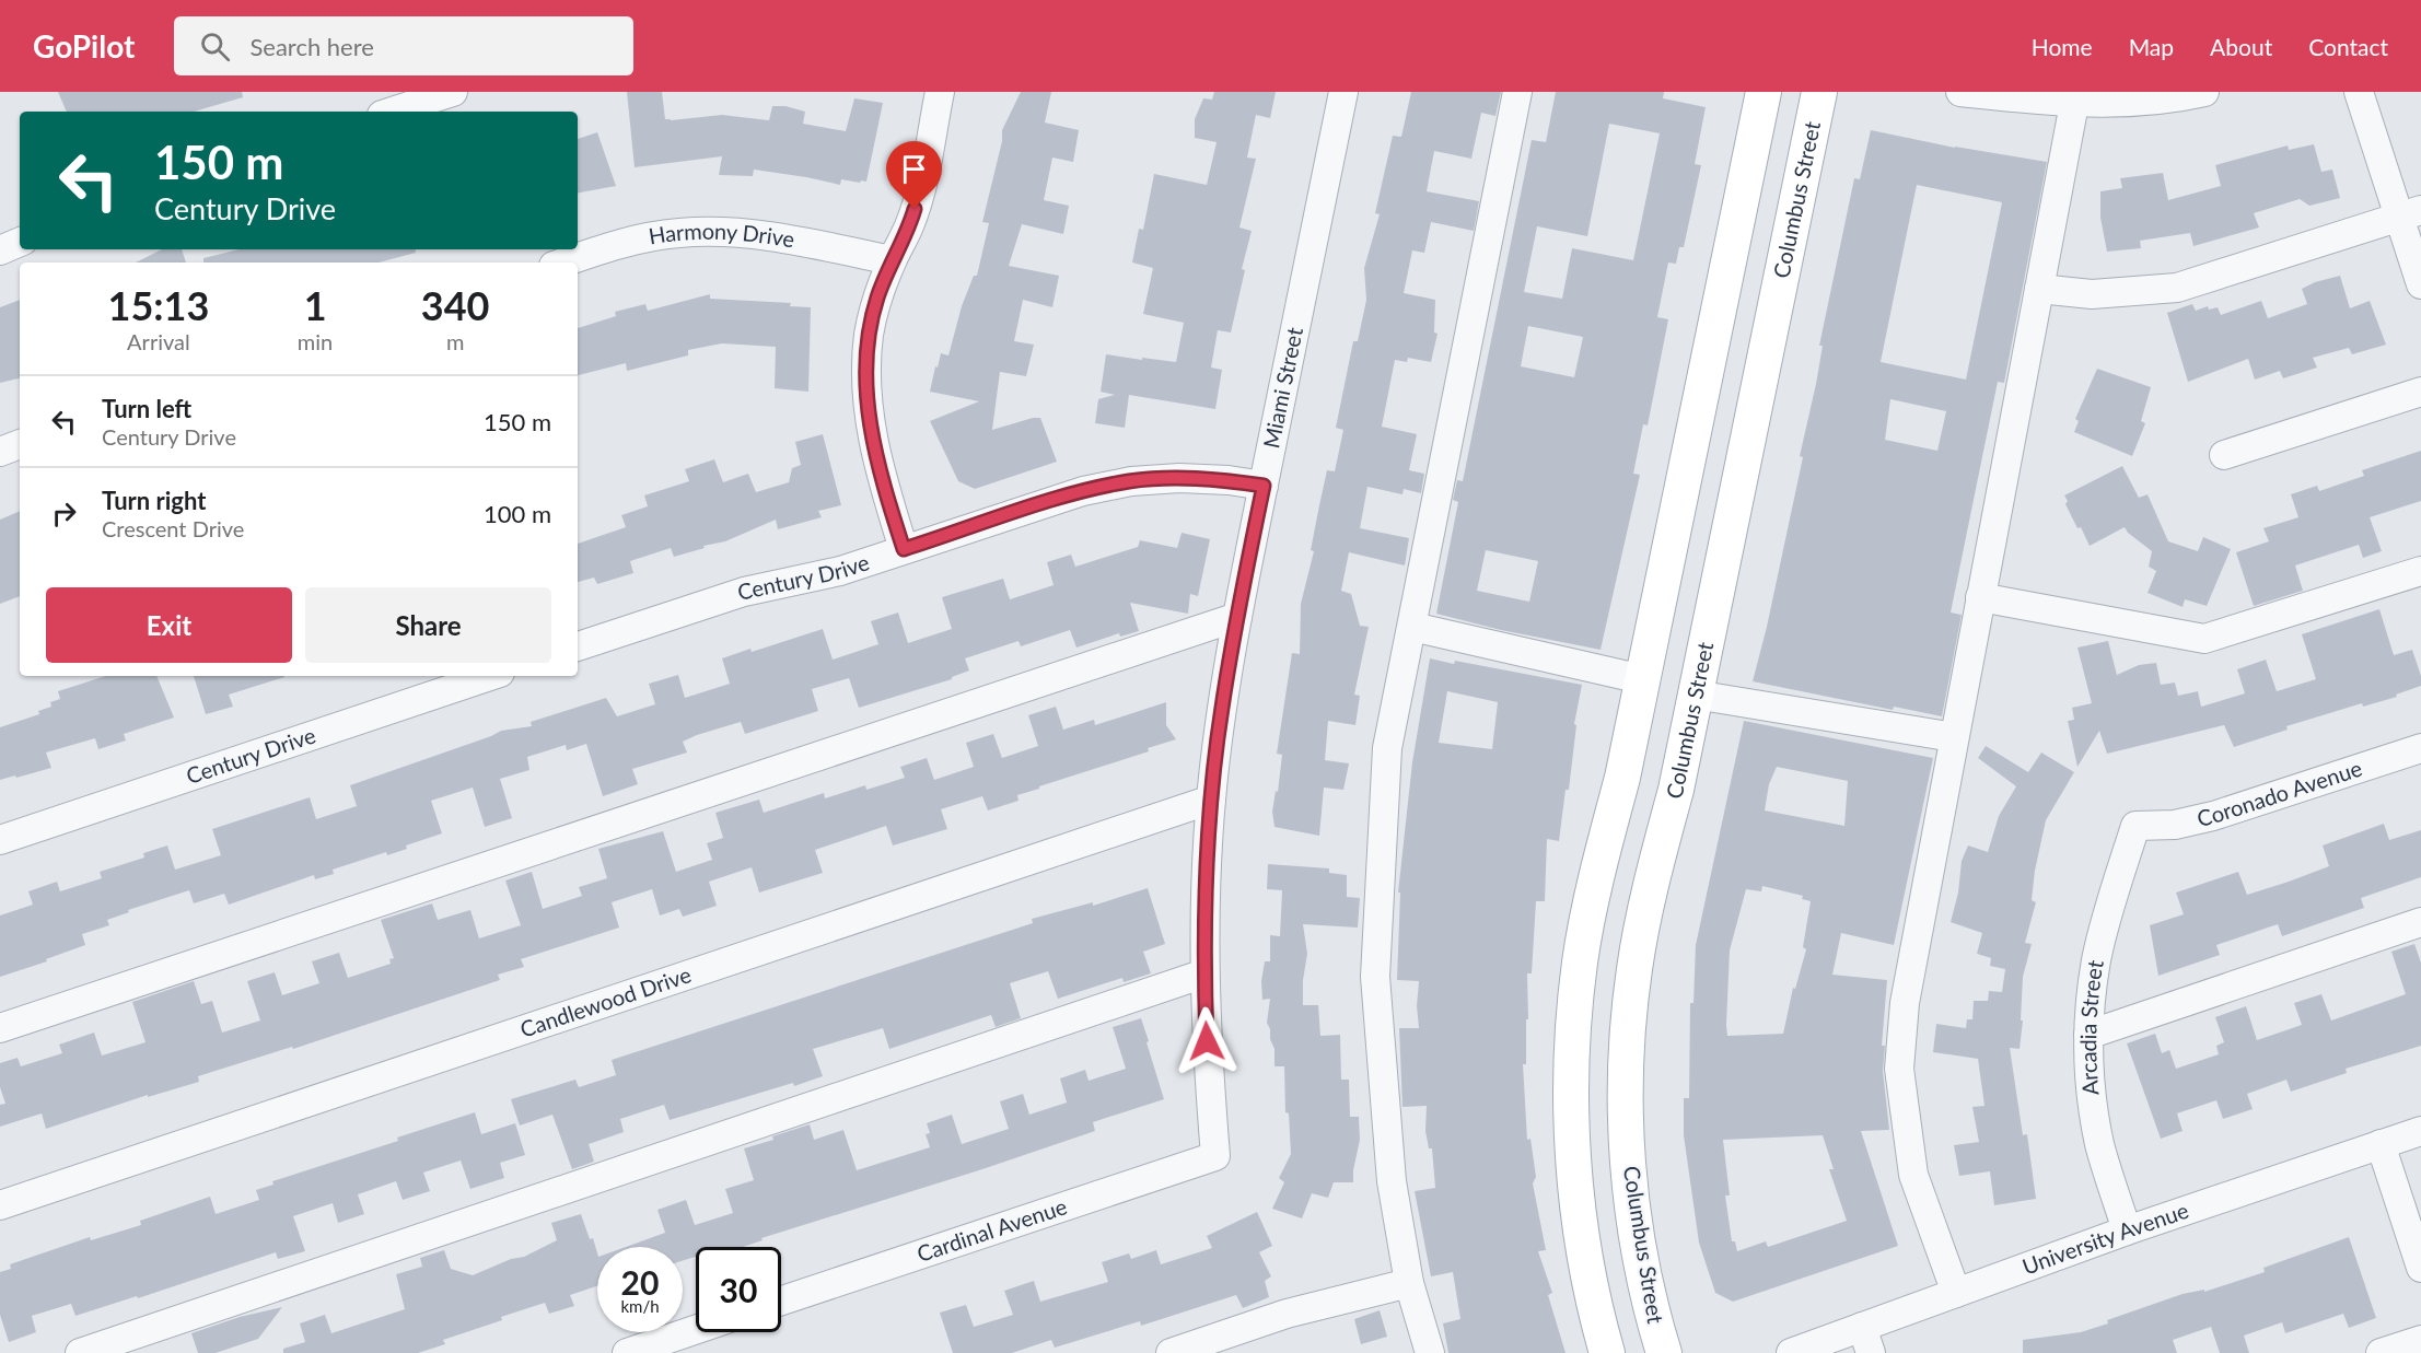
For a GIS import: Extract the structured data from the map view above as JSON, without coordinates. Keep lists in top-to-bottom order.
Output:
{
  "streets": {
    "main road": ["Columbus Street"],
    "street": [
      "Harmony Drive",
      "Miami Street",
      "Century Drive",
      "Coronado Avenue",
      "Candlewood Drive",
      "Arcadia Street",
      "Cardinal Avenue",
      "University Avenue"
    ]
  },
  "crossings": [
    ["Miami Street", "Century Drive"],
    ["Miami Street", "Candlewood Drive"],
    ["Miami Street", "Cardinal Avenue"],
    ["Coronado Avenue", "Arcadia Street"],
    ["Arcadia Street", "University Avenue"]
  ],
  "page": {
    "header": "GoPilot",
    "search": "Search here",
    "nav": [
      "Home",
      "Map",
      "About",
      "Contact"
    ],
    "turn": ["150 m", "Century Drive"],
    "eta": [
      "15:13",
      "Arrival",
      "1",
      "min",
      "340",
      "m"
    ],
    "list": [
      {
        "name": "Turn left",
        "note": "Century Drive",
        "value": "150 m"
      },
      {
        "name": "Turn right",
        "note": "Crescent Drive",
        "value": "100 m"
      }
    ],
    "buttons": ["Exit", "Share"],
    "speed": "20 km/h",
    "limit": "30"
  }
}
